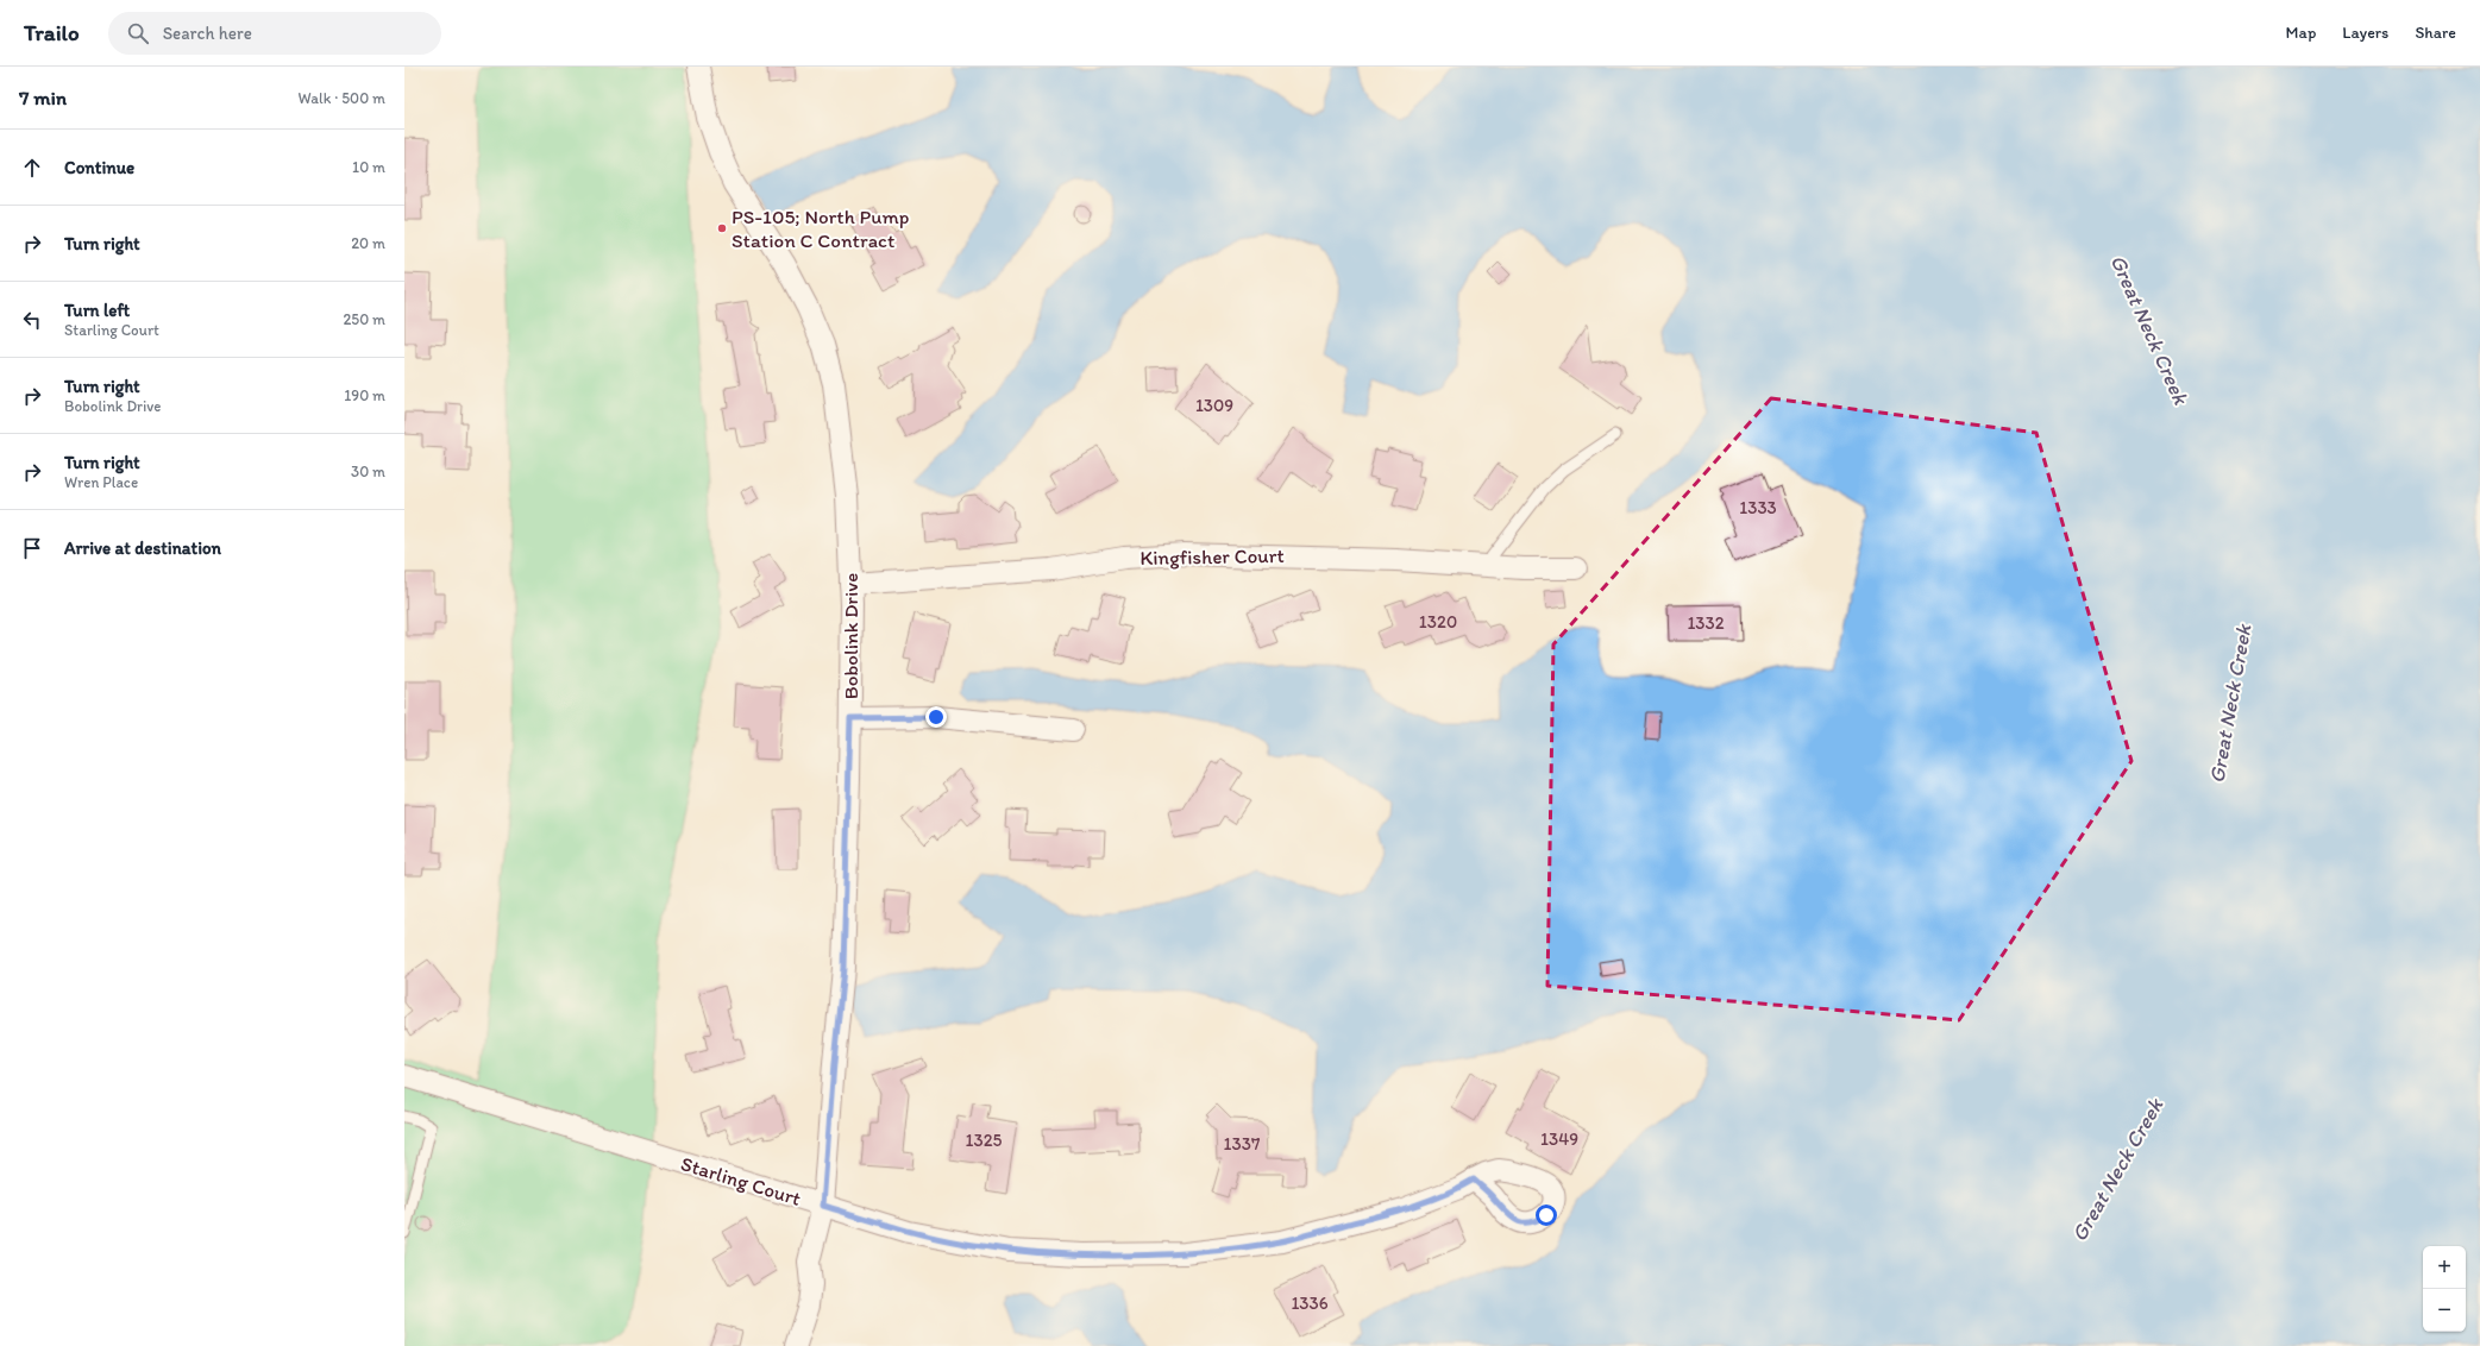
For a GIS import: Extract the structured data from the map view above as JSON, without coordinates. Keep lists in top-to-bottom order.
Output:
{
  "streets": {
    "street": ["Kingfisher Court", "Bobolink Drive", "Starling Court"]
  },
  "crossings": [
    ["Kingfisher Court", "Bobolink Drive"],
    ["Bobolink Drive", "Starling Court"]
  ],
  "water": ["Great Neck Creek"],
  "places": ["PS-105; North Pump Station C Contract"],
  "house_numbers": [
    "1309",
    "1333",
    "1320",
    "1332",
    "1349",
    "1325",
    "1337",
    "1336"
  ],
  "page": {
    "header": "Trailo",
    "search": "Search here",
    "nav": ["Map", "Layers", "Share"],
    "heading": ["7 min", "Walk · 500 m"],
    "list": [
      ["Continue", "10 m"],
      ["Turn right", "20 m"],
      ["Turn left", "Starling Court", "250 m"],
      ["Turn right", "Bobolink Drive", "190 m"],
      ["Turn right", "Wren Place", "30 m"],
      "Arrive at destination"
    ],
    "map_buttons": ["+", "−"]
  }
}
